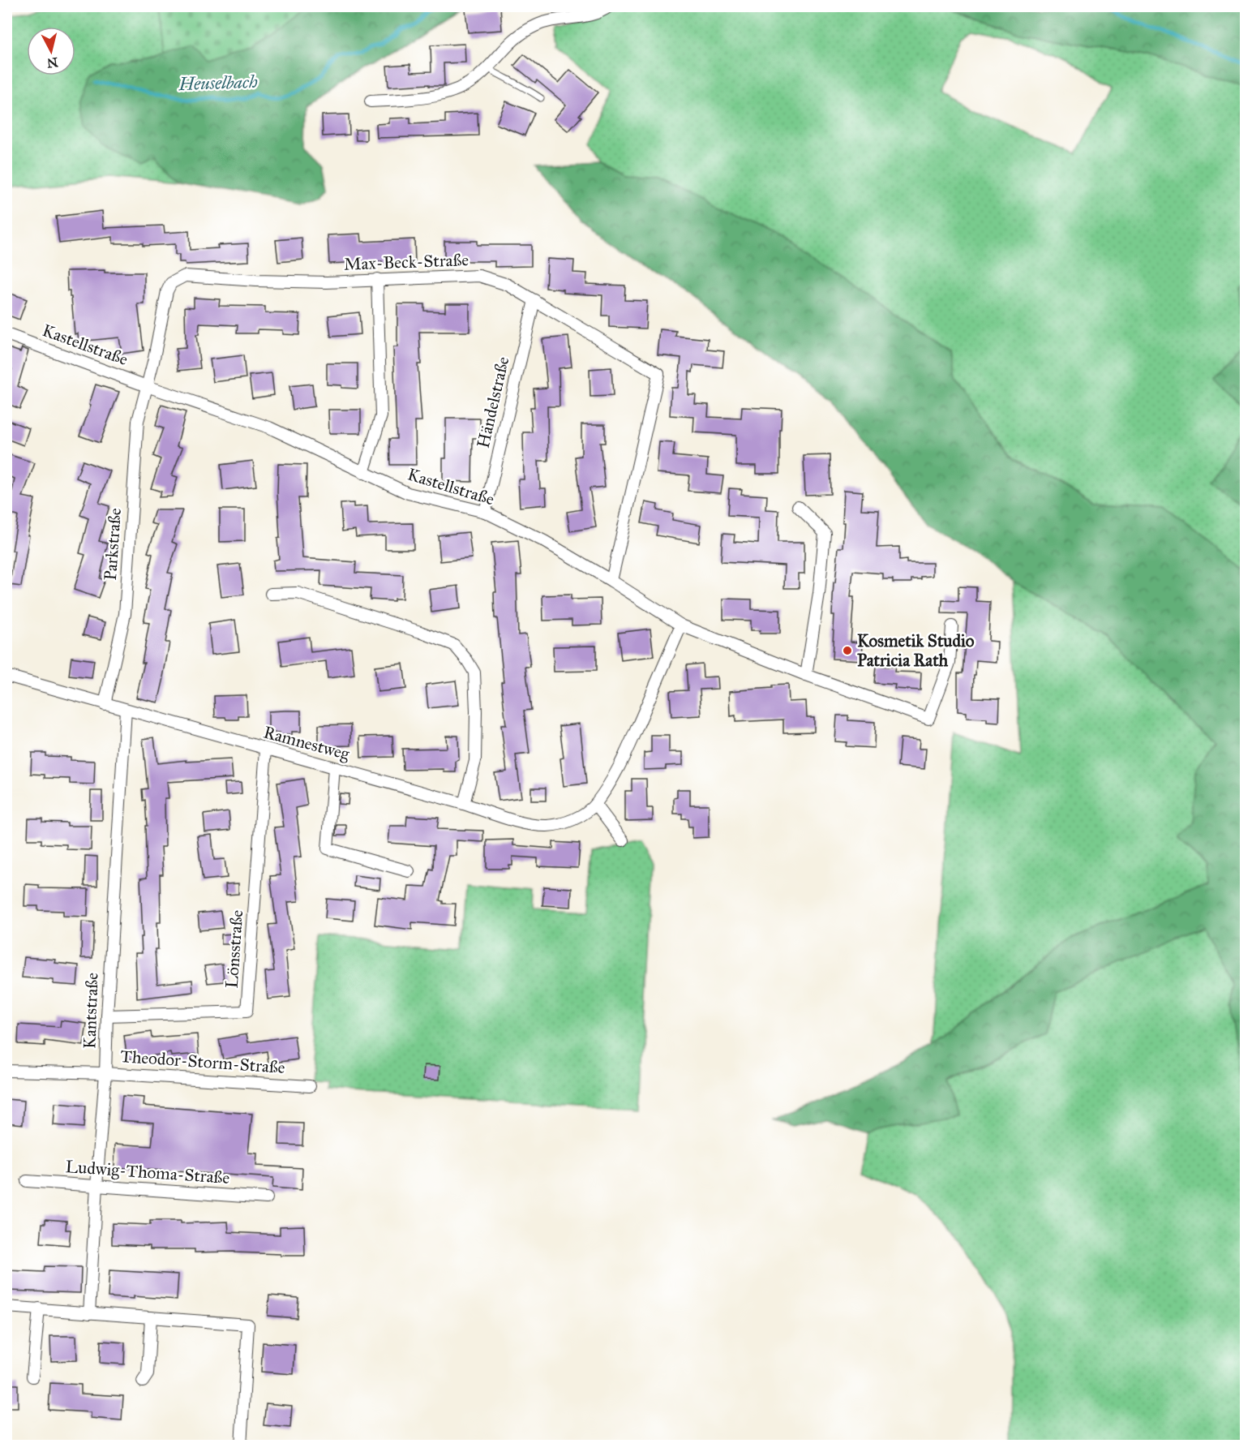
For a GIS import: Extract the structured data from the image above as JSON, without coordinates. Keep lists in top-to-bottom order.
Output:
{
  "streets": {
    "street": [
      "Max-Beck-Straße",
      "Kastellstraße",
      "Händelstraße",
      "Parkstraße",
      "Ramnestweg",
      "Lönsstraße",
      "Kantstraße",
      "Theodor-Storm-Straße",
      "Ludwig-Thoma-Straße"
    ]
  },
  "crossings": [
    ["Max-Beck-Straße", "Kastellstraße"],
    ["Max-Beck-Straße", "Händelstraße"],
    ["Max-Beck-Straße", "Parkstraße"],
    ["Kastellstraße", "Händelstraße"],
    ["Kastellstraße", "Parkstraße"],
    ["Kastellstraße", "Ramnestweg"],
    ["Parkstraße", "Ramnestweg"],
    ["Ramnestweg", "Lönsstraße"],
    ["Ramnestweg", "Kantstraße"],
    ["Lönsstraße", "Kantstraße"],
    ["Kantstraße", "Theodor-Storm-Straße"],
    ["Kantstraße", "Ludwig-Thoma-Straße"]
  ],
  "water": ["Heuselbach"],
  "places": ["Kosmetik Studio Patricia Rath"],
  "north": "bottom"
}
